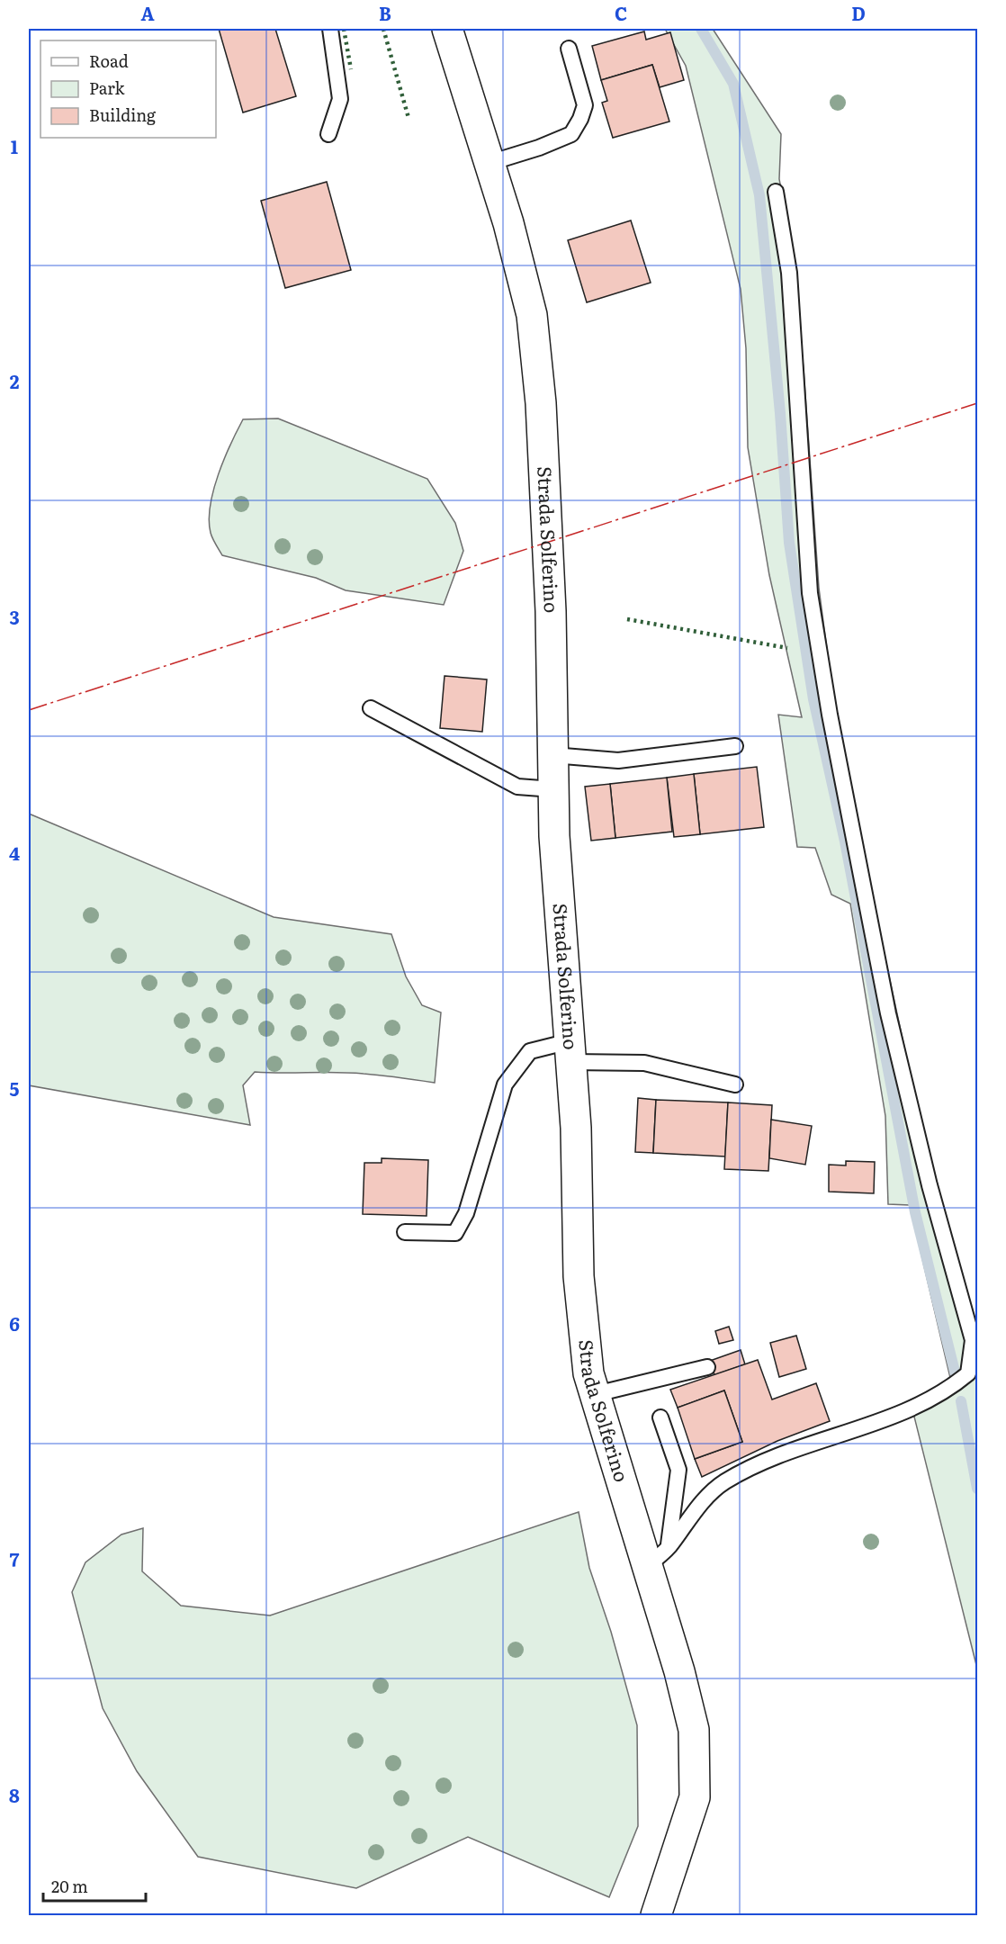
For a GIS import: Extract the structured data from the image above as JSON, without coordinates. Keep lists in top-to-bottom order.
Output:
{
  "streets": {
    "street": ["Strada Solferino"]
  },
  "legend": ["Road", "Park", "Building"],
  "scale_bar": "20 m",
  "grid": {
    "columns": [
      "A",
      "B",
      "C",
      "D"
    ],
    "rows": [
      "1",
      "2",
      "3",
      "4",
      "5",
      "6",
      "7",
      "8"
    ]
  }
}
